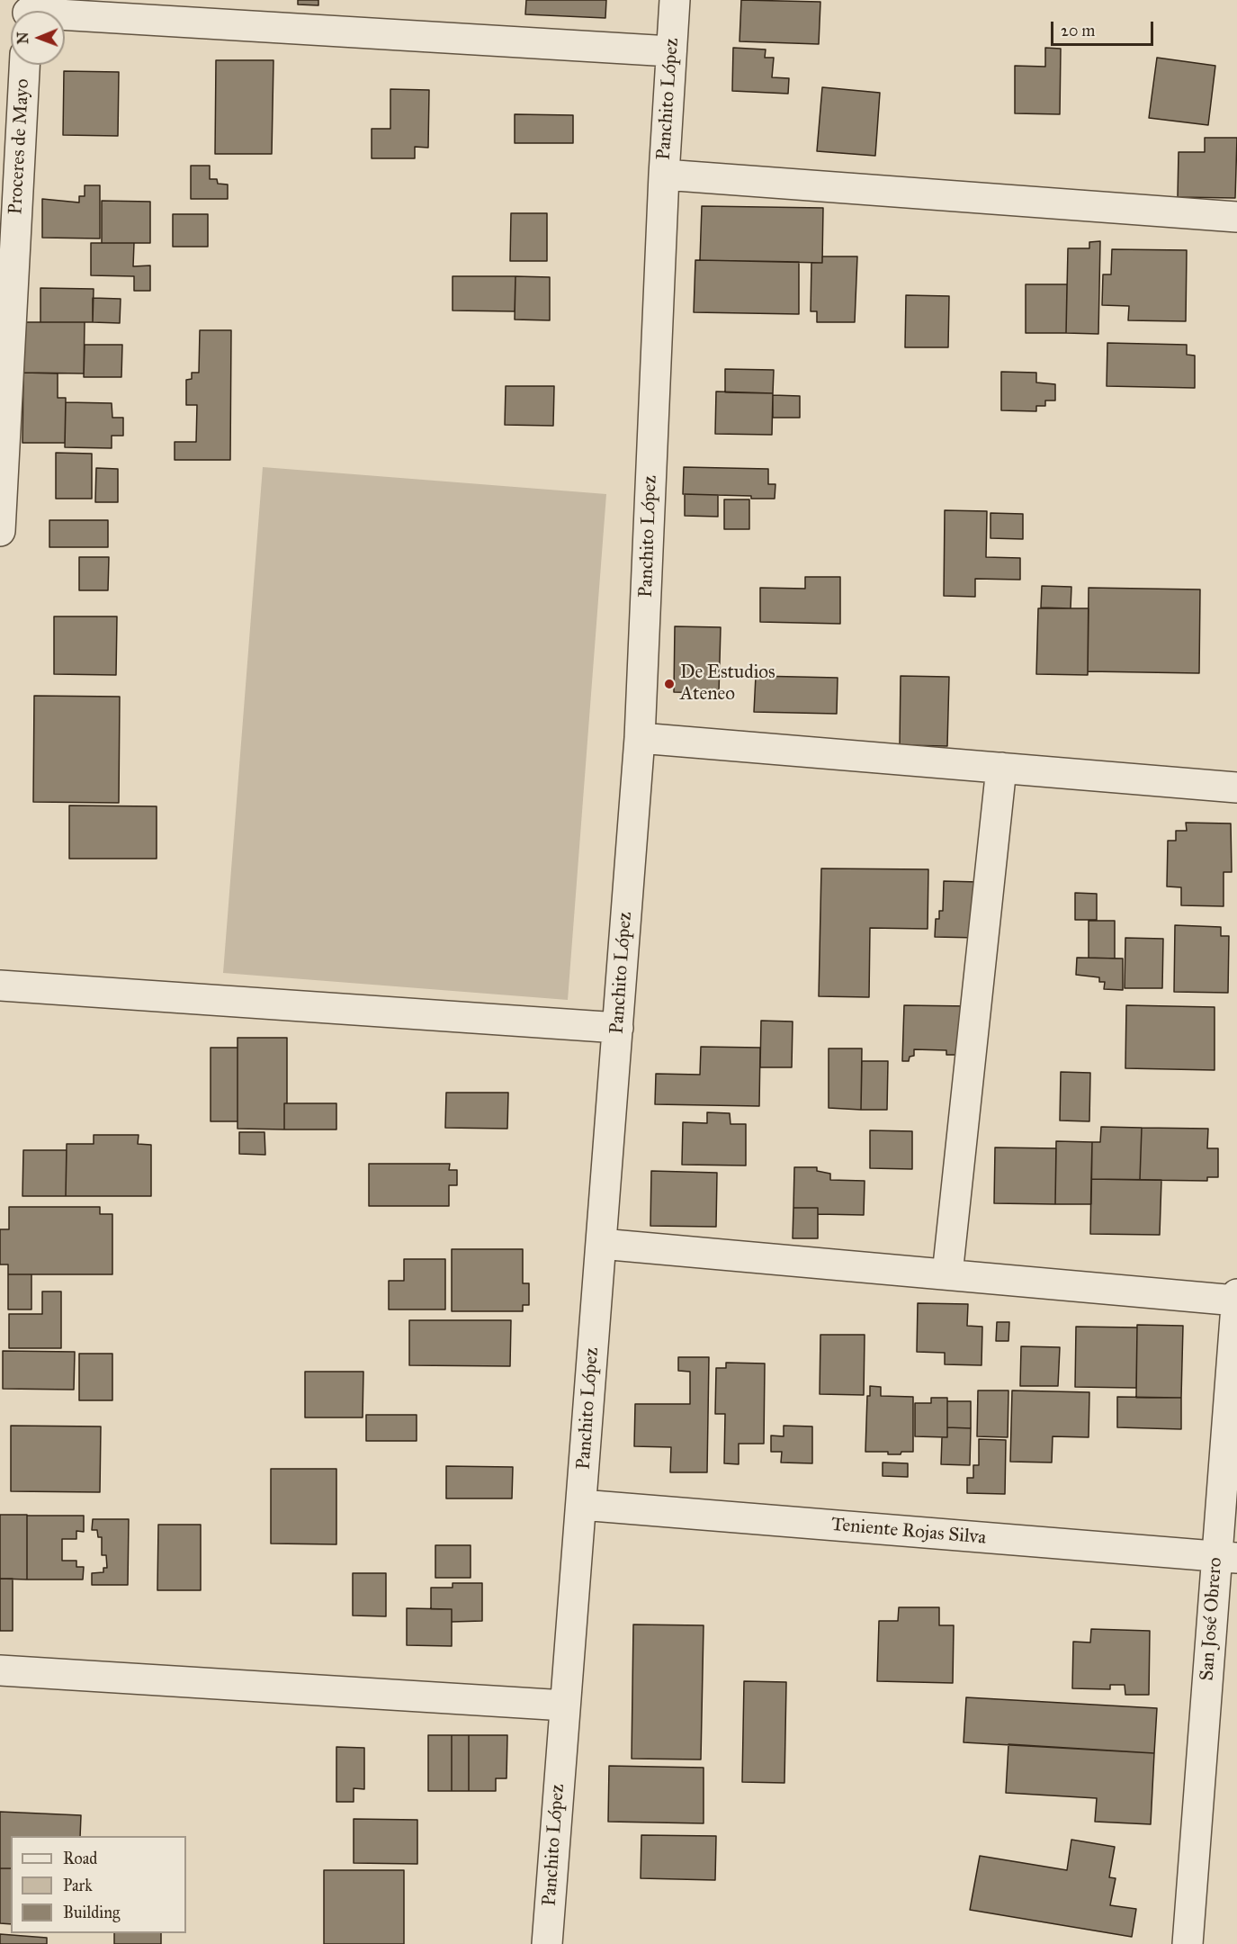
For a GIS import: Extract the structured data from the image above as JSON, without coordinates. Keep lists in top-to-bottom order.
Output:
{
  "streets": {
    "street": [
      "Panchito López",
      "Proceres de Mayo",
      "Teniente Rojas Silva",
      "San José Obrero"
    ]
  },
  "crossings": [
    ["Panchito López", "Teniente Rojas Silva"],
    ["Teniente Rojas Silva", "San José Obrero"]
  ],
  "places": ["De Estudios Ateneo"],
  "legend": ["Road", "Park", "Building"],
  "scale_bar": "20 m",
  "north": "left"
}
